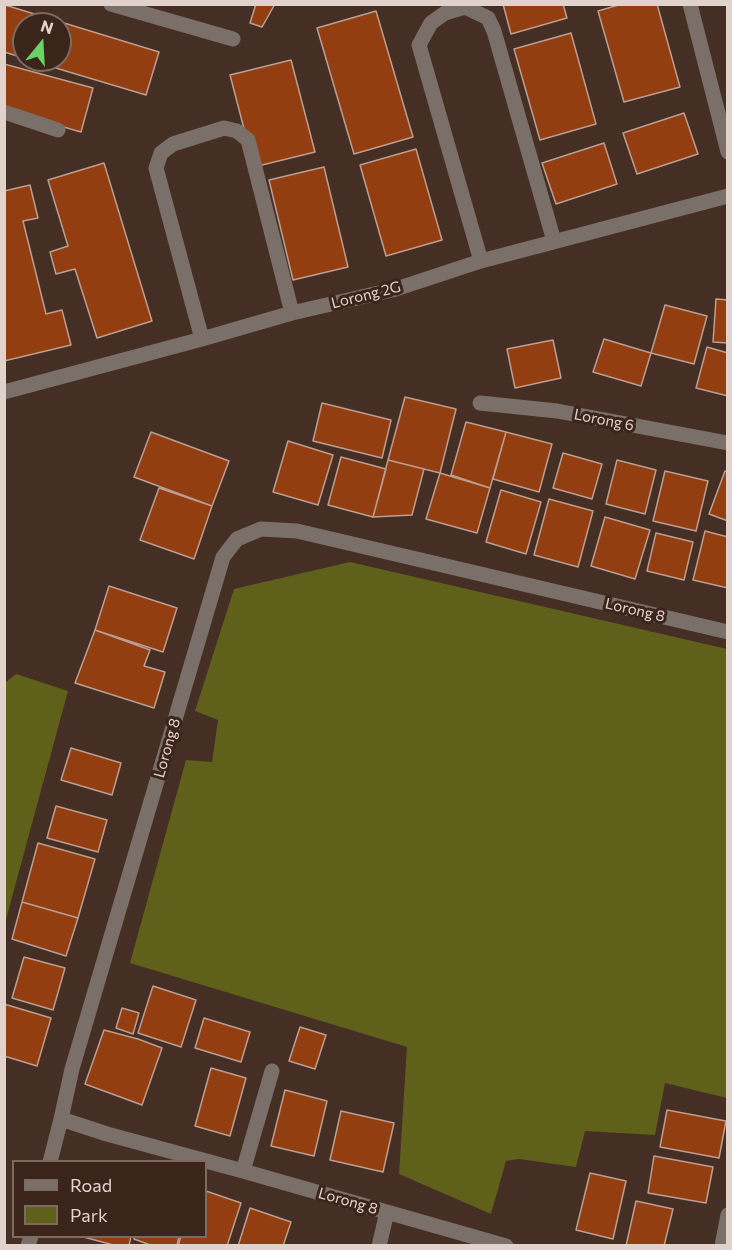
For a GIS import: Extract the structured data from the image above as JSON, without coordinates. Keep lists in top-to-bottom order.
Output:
{
  "streets": {
    "street": ["Lorong 2G", "Lorong 6", "Lorong 8"]
  },
  "legend": ["Road", "Park"],
  "north": "top"
}
